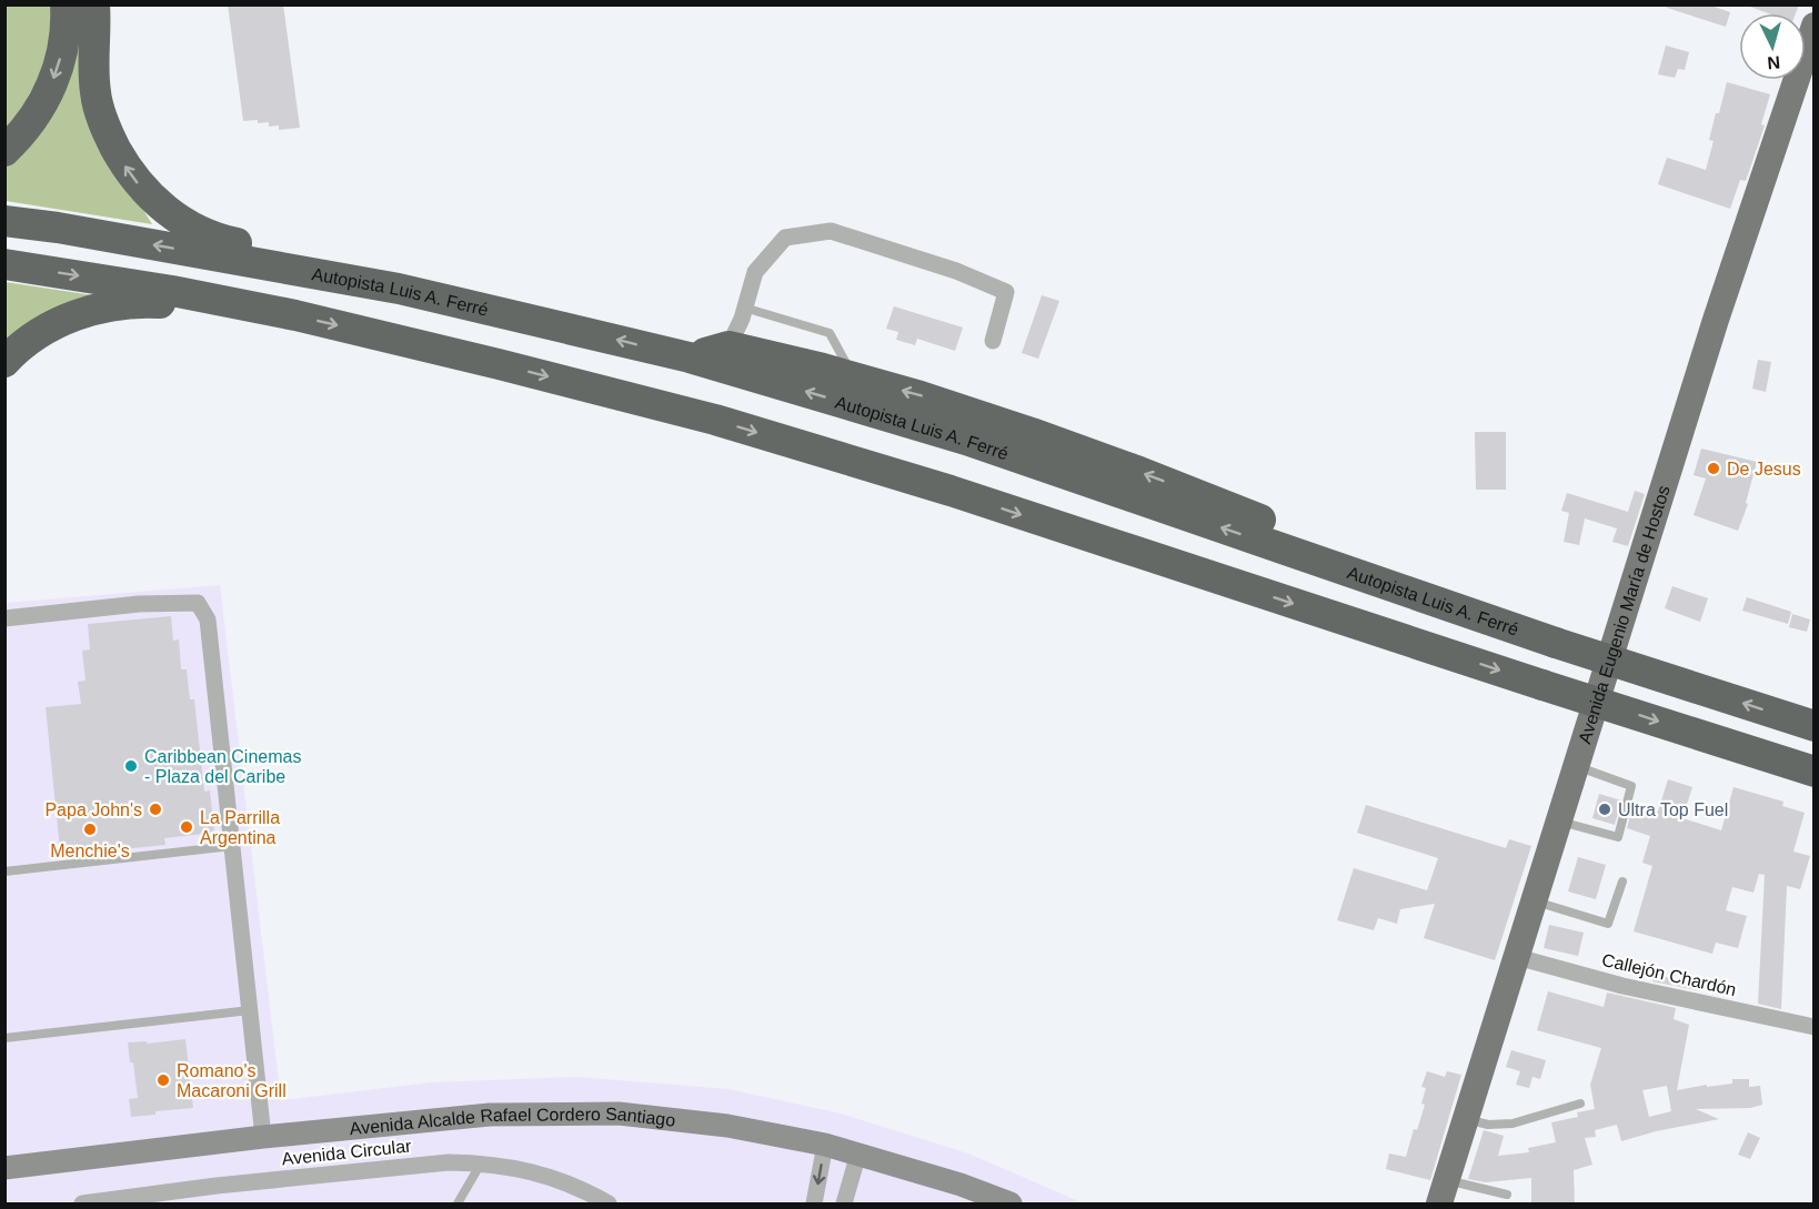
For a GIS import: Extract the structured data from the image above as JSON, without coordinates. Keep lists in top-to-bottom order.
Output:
{
  "streets": {
    "highway": ["Autopista Luis A. Ferré"],
    "main road": ["Avenida Eugenio María de Hostos"],
    "street": ["Callejón Chardón", "Avenida Alcalde Rafael Cordero Santiago", "Avenida Circular"]
  },
  "crossings": [
    ["Avenida Eugenio María de Hostos", "Callejón Chardón"]
  ],
  "places": [
    "De Jesus",
    "Caribbean Cinemas - Plaza del Caribe",
    "Papa John's",
    "Ultra Top Fuel",
    "La Parrilla Argentina",
    "Menchie's",
    "Romano's Macaroni Grill"
  ],
  "north": "bottom"
}
